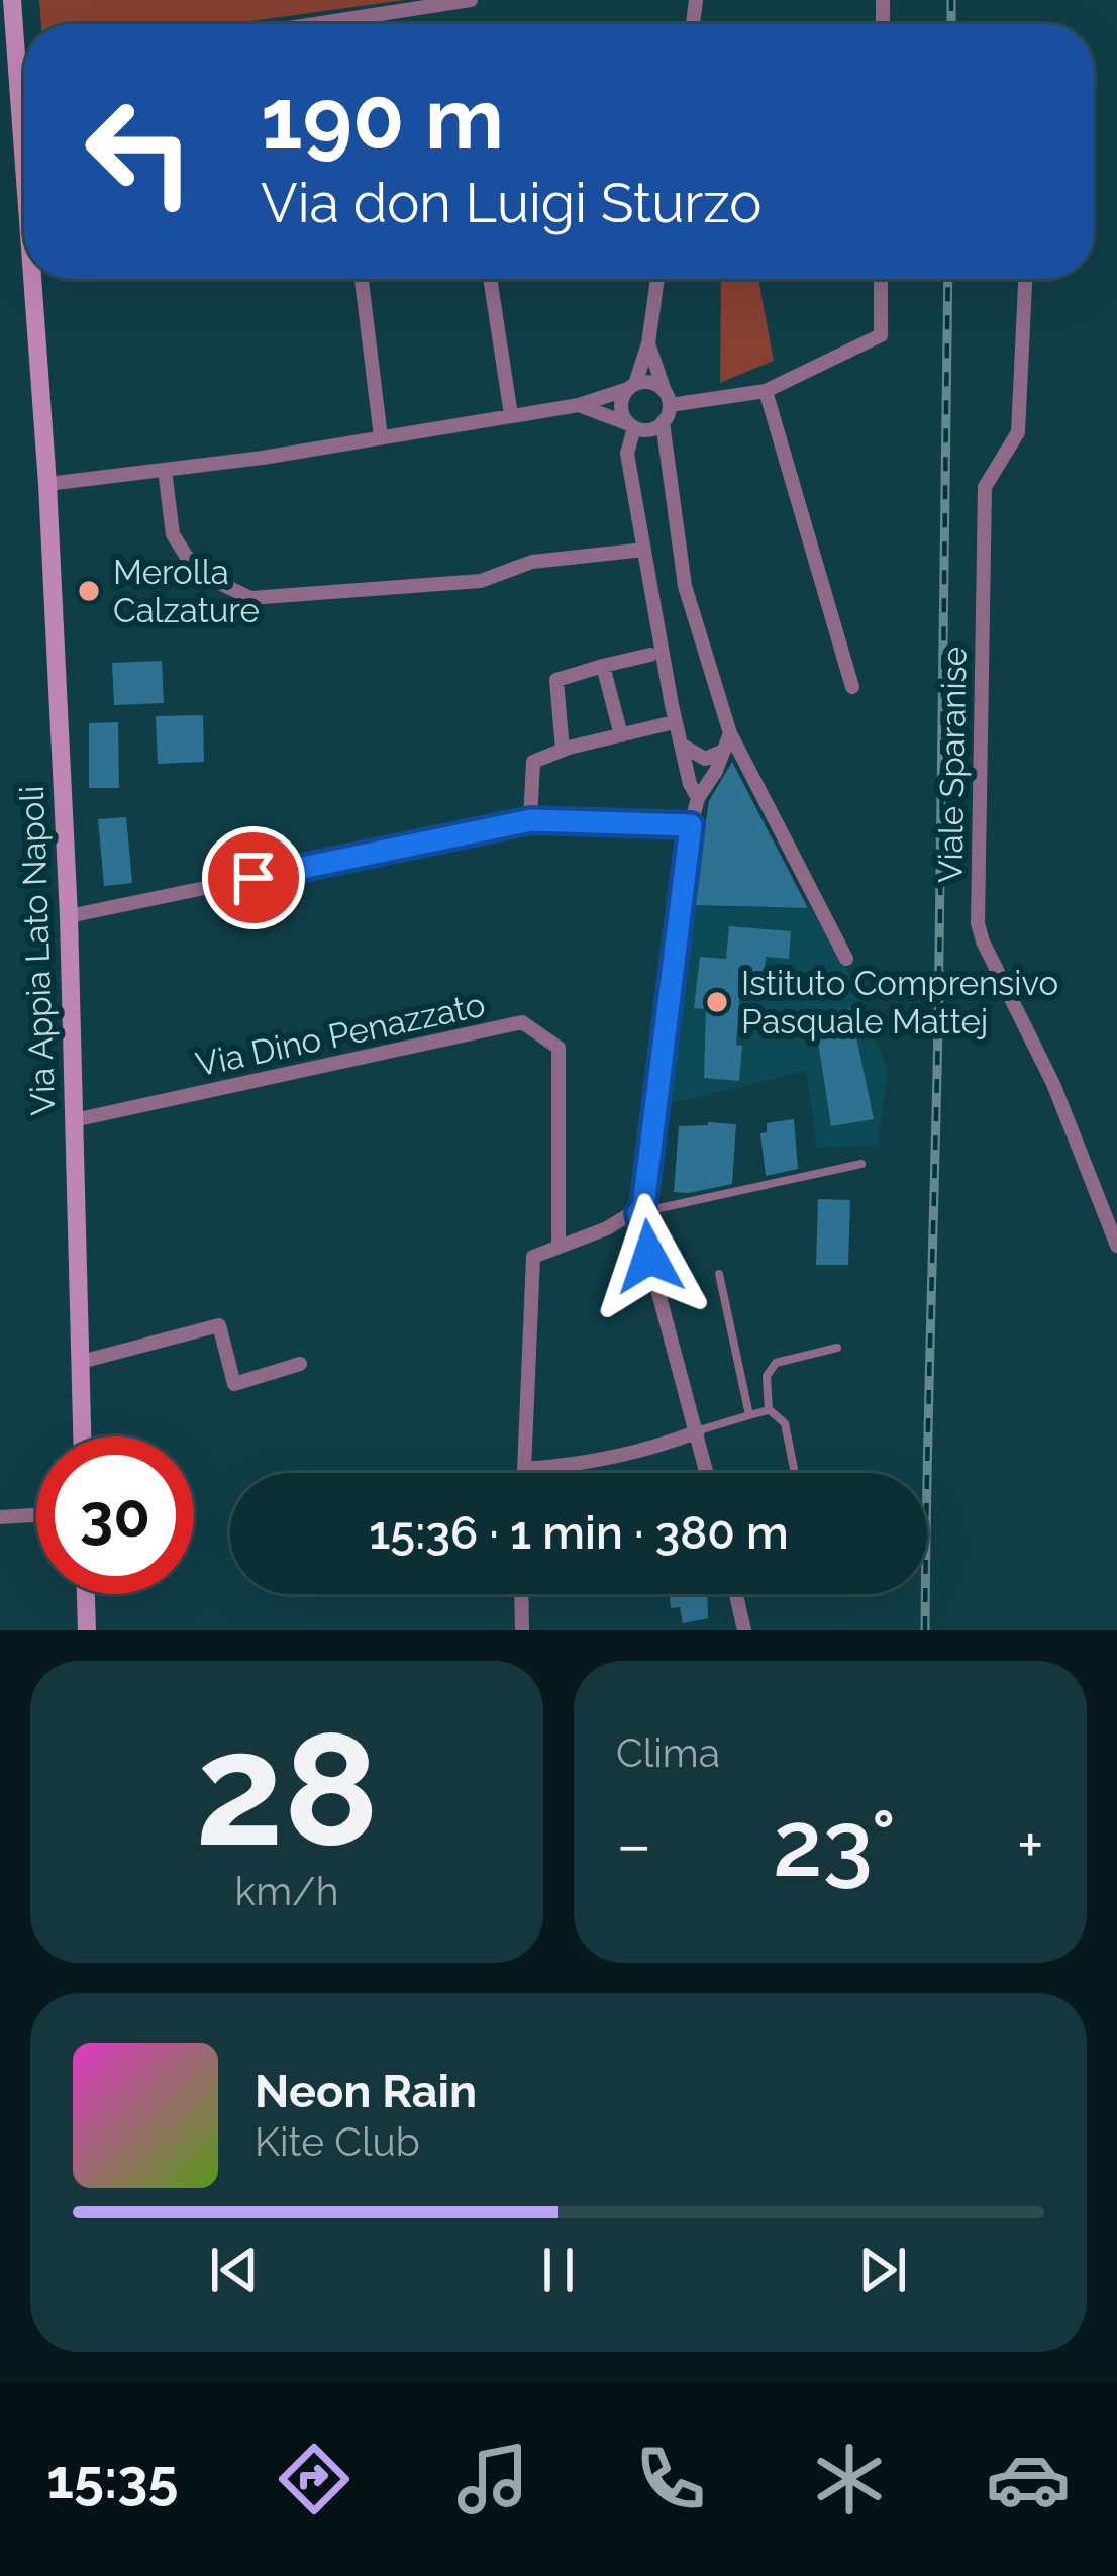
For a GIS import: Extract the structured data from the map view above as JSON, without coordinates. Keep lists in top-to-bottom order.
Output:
{
  "streets": {
    "street": ["Viale Sparanise", "Via Appia Lato Napoli", "Via Dino Penazzato"]
  },
  "crossings": [
    ["Via Appia Lato Napoli", "Via Dino Penazzato"]
  ],
  "places": ["Merolla Calzature", "Istituto Comprensivo Pasquale Mattej"],
  "page": {
    "turn": ["190 m", "Via don Luigi Sturzo"],
    "limit": "30",
    "trip": "15:36 · 1 min · 380 m",
    "tile": [
      ["28", "km/h"],
      "Clima"
    ],
    "heat": ["−", "23°", "+"],
    "song": ["Neon Rain", "Kite Club"],
    "tabs": "15:35"
  }
}
